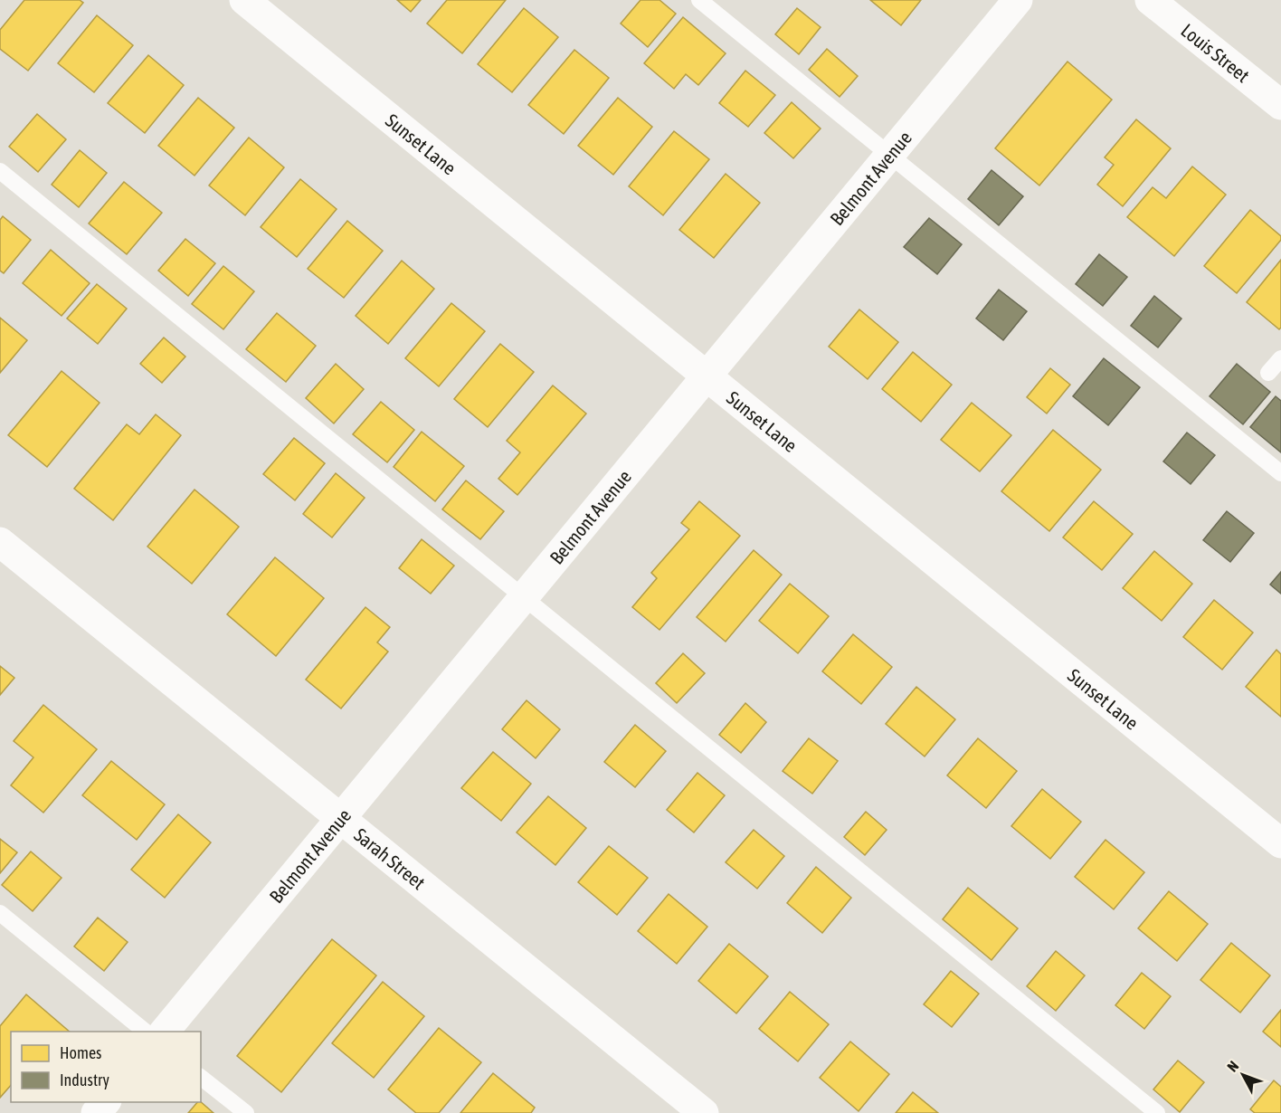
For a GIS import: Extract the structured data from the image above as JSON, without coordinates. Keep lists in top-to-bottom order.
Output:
{
  "streets": {
    "street": [
      "Louis Street",
      "Sunset Lane",
      "Belmont Avenue",
      "Sarah Street"
    ]
  },
  "crossings": [
    ["Sunset Lane", "Belmont Avenue"],
    ["Belmont Avenue", "Sarah Street"]
  ],
  "legend": ["Homes", "Industry"],
  "north": "top left"
}
